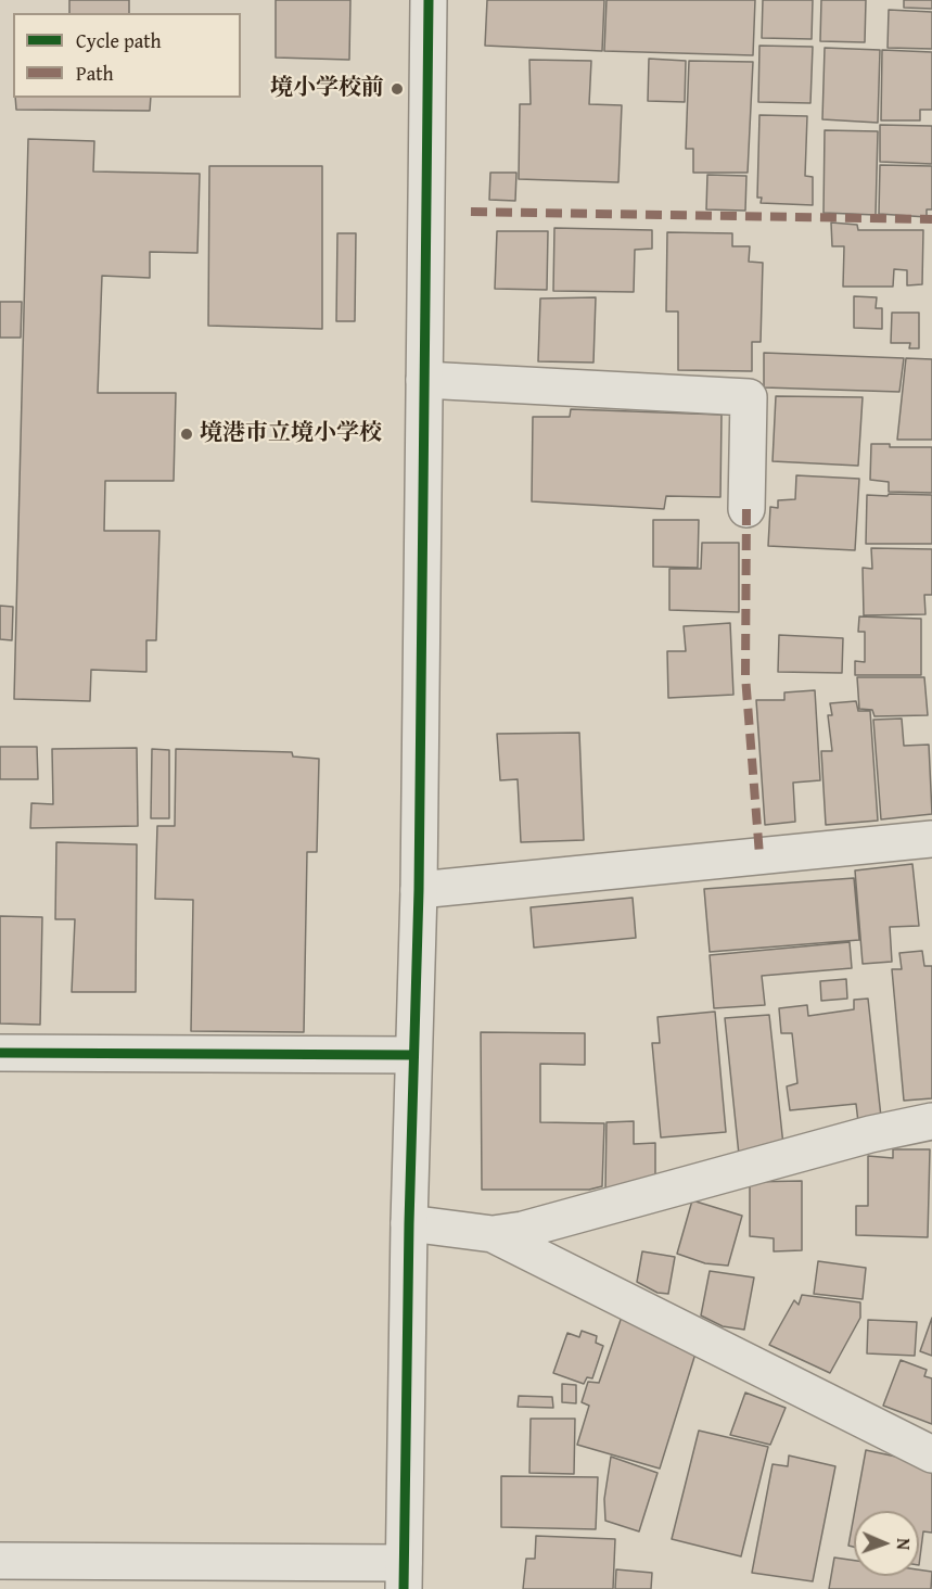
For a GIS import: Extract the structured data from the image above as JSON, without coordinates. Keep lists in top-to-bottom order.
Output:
{
  "places": ["境小学校前", "境港市立境小学校"],
  "legend": ["Cycle path", "Path"],
  "north": "right"
}
